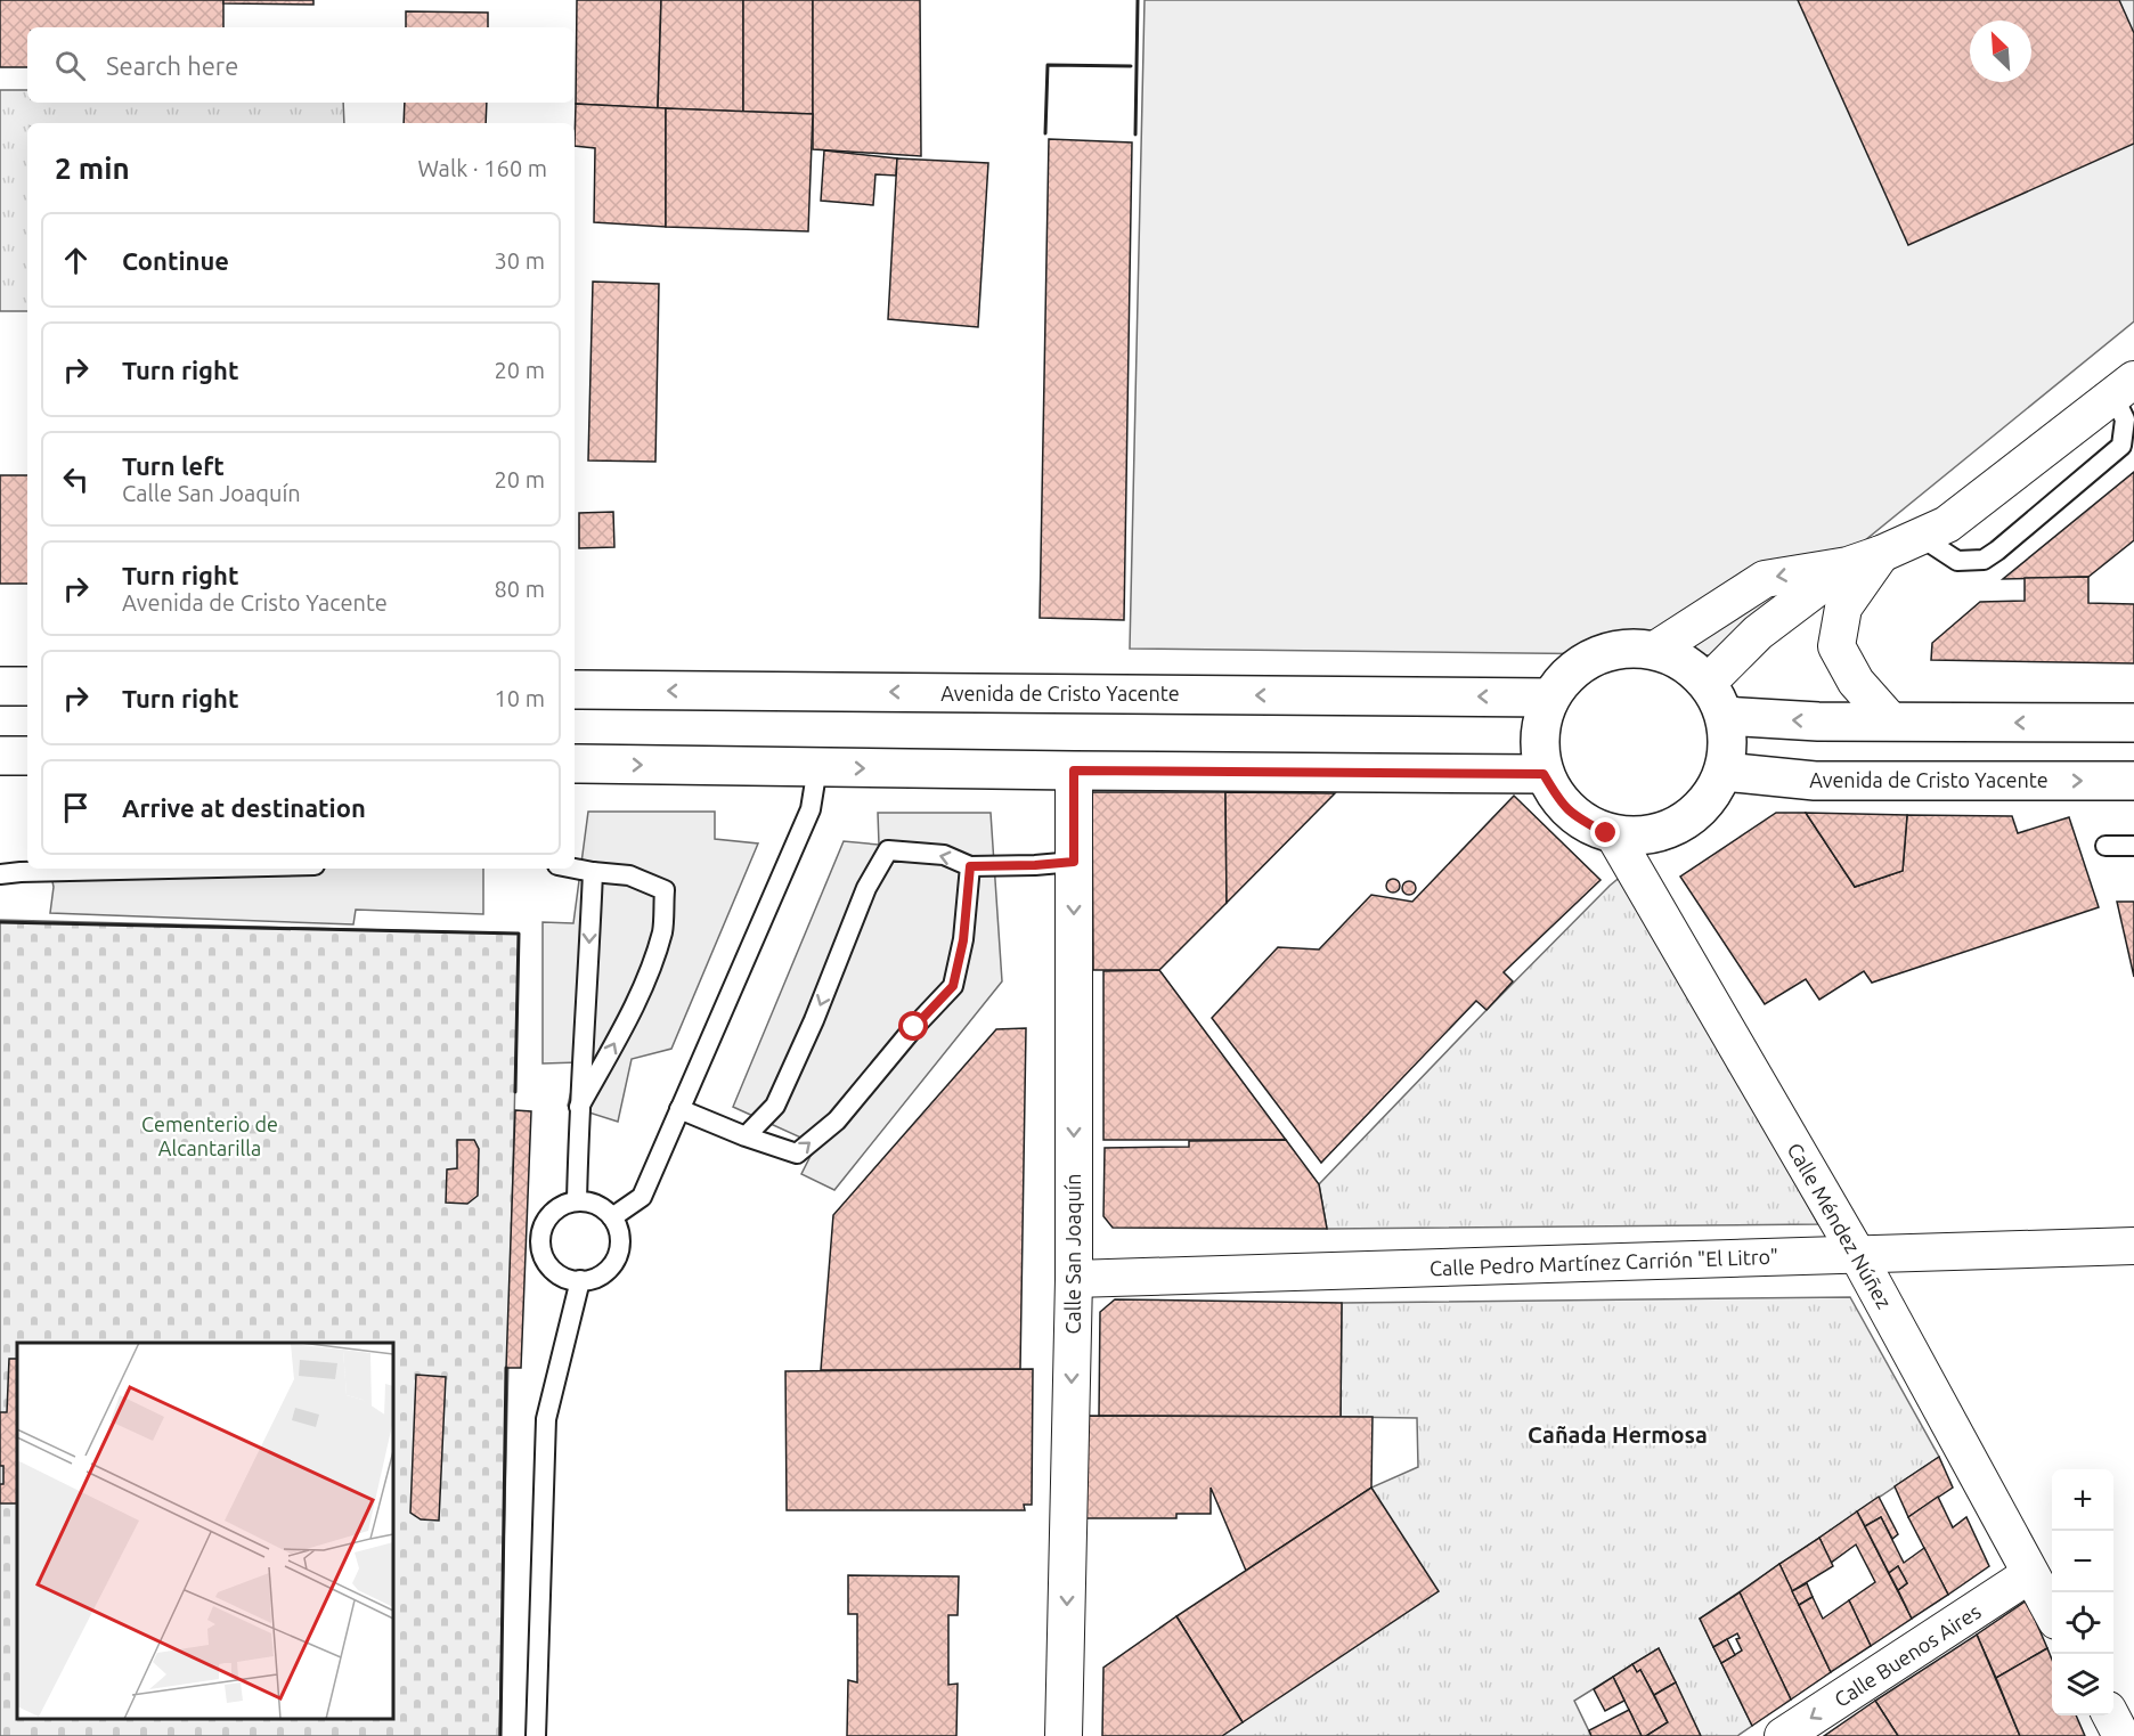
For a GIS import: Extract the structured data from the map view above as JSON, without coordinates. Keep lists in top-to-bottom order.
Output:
{
  "streets": {
    "main road": ["Avenida de Cristo Yacente"],
    "street": [
      "Calle Méndez Núñez",
      "Calle San Joaquín",
      "Calle Pedro Martínez Carrión \"El Litro\"",
      "Calle Buenos Aires"
    ]
  },
  "crossings": [
    ["Avenida de Cristo Yacente", "Calle Méndez Núñez"],
    ["Calle Méndez Núñez", "Calle Pedro Martínez Carrión \"El Litro\""],
    ["Calle Méndez Núñez", "Calle Buenos Aires"],
    ["Calle San Joaquín", "Calle Pedro Martínez Carrión \"El Litro\""]
  ],
  "one_way": ["Calle San Joaquín", "Calle Buenos Aires"],
  "districts": ["Cañada Hermosa"],
  "parks": ["Cementerio de Alcantarilla"],
  "north": "top left",
  "page": {
    "search": "Search here",
    "heading": ["2 min", "Walk · 160 m"],
    "list": [
      ["Continue", "30 m"],
      ["Turn right", "20 m"],
      ["Turn left", "Calle San Joaquín", "20 m"],
      ["Turn right", "Avenida de Cristo Yacente", "80 m"],
      ["Turn right", "10 m"],
      "Arrive at destination"
    ],
    "map_buttons": ["+", "−"]
  }
}
